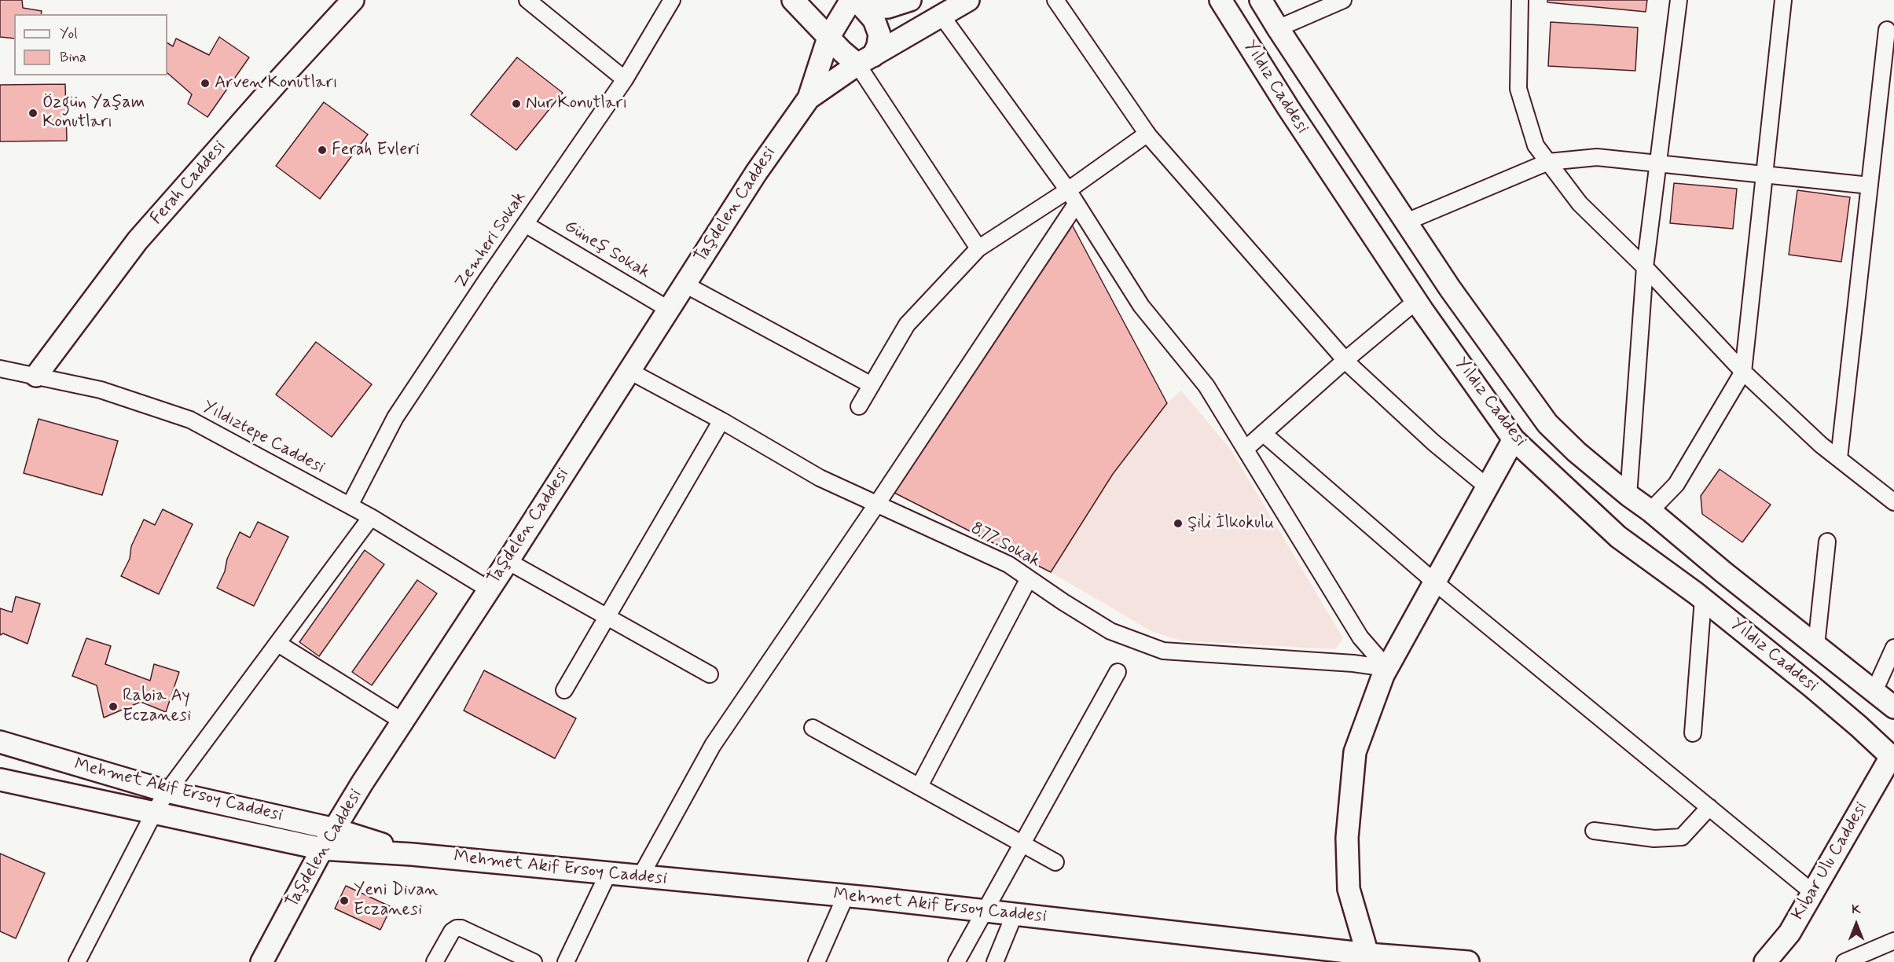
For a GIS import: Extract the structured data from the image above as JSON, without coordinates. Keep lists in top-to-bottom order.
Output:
{
  "streets": {
    "main road": [
      "Yıldız Caddesi",
      "Ferah Caddesi",
      "Taşdelen Caddesi",
      "Mehmet Akif Ersoy Caddesi",
      "Kibar Ulu Caddesi"
    ],
    "street": [
      "Zemheri Sokak",
      "Güneş Sokak",
      "Yıldıztepe Caddesi",
      "877.Sokak"
    ]
  },
  "crossings": [
    ["Yıldız Caddesi", "Kibar Ulu Caddesi"],
    ["Ferah Caddesi", "Yıldıztepe Caddesi"],
    ["Taşdelen Caddesi", "Güneş Sokak"],
    ["Taşdelen Caddesi", "Yıldıztepe Caddesi"],
    ["Taşdelen Caddesi", "877.Sokak"],
    ["Taşdelen Caddesi", "Mehmet Akif Ersoy Caddesi"],
    ["Zemheri Sokak", "Güneş Sokak"],
    ["Zemheri Sokak", "Yıldıztepe Caddesi"]
  ],
  "places": [
    "Arven Konutları",
    "Nur Konutları",
    "Özgün Yaşam Konutları",
    "Ferah Evleri",
    "Şili İlkokulu",
    "Rabia Ay Eczanesi",
    "Yeni Divan Eczanesi"
  ],
  "legend": ["Yol", "Bina"],
  "north": "top"
}
